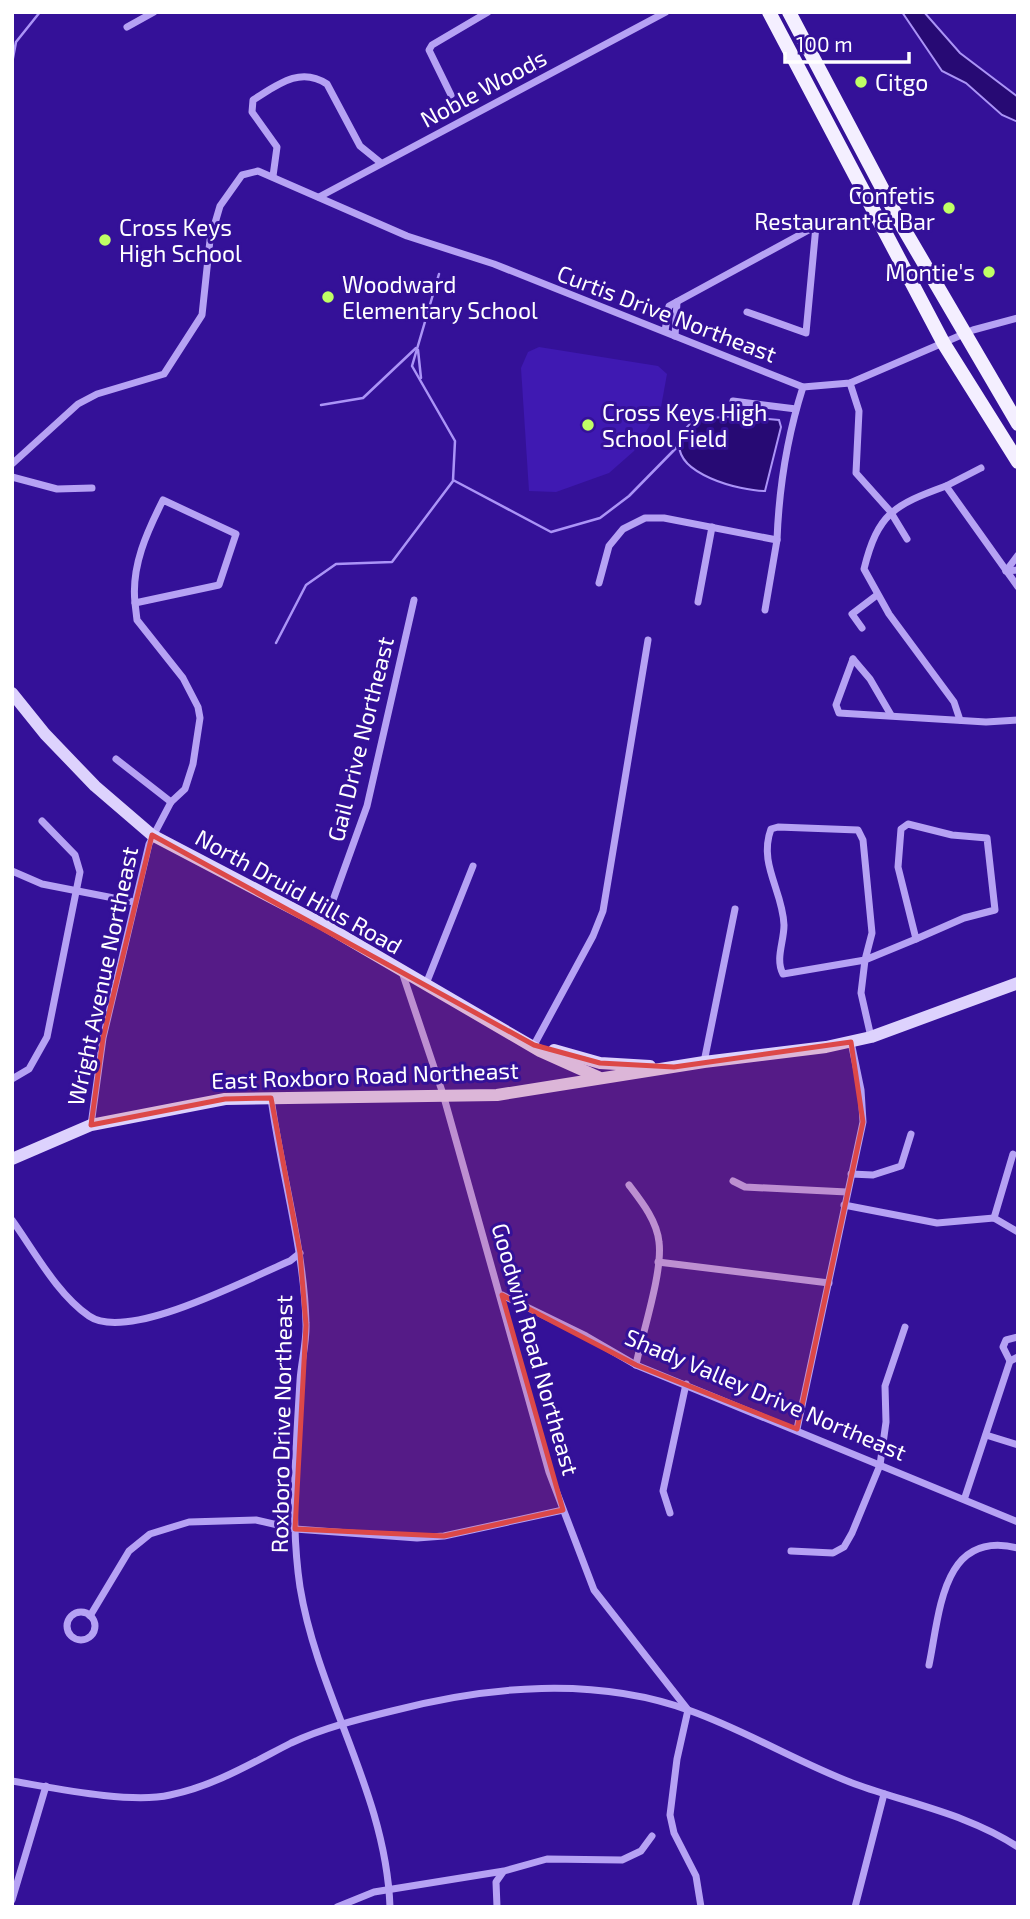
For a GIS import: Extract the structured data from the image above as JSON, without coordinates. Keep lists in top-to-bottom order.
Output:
{
  "streets": {
    "main road": ["North Druid Hills Road", "East Roxboro Road Northeast"],
    "street": [
      "Noble Woods",
      "Curtis Drive Northeast",
      "Gail Drive Northeast",
      "Wright Avenue Northeast",
      "Goodwin Road Northeast",
      "Shady Valley Drive Northeast",
      "Roxboro Drive Northeast"
    ]
  },
  "crossings": [
    ["Noble Woods", "Curtis Drive Northeast"],
    ["Gail Drive Northeast", "North Druid Hills Road"],
    ["North Druid Hills Road", "Wright Avenue Northeast"],
    ["North Druid Hills Road", "East Roxboro Road Northeast"],
    ["North Druid Hills Road", "Goodwin Road Northeast"],
    ["Wright Avenue Northeast", "East Roxboro Road Northeast"],
    ["East Roxboro Road Northeast", "Goodwin Road Northeast"],
    ["East Roxboro Road Northeast", "Roxboro Drive Northeast"],
    ["Goodwin Road Northeast", "Shady Valley Drive Northeast"]
  ],
  "places": [
    "Citgo",
    "Confetis Restaurant & Bar",
    "Cross Keys High School",
    "Montie's",
    "Woodward Elementary School",
    "Cross Keys High School Field"
  ],
  "scale_bar": "100 m"
}
